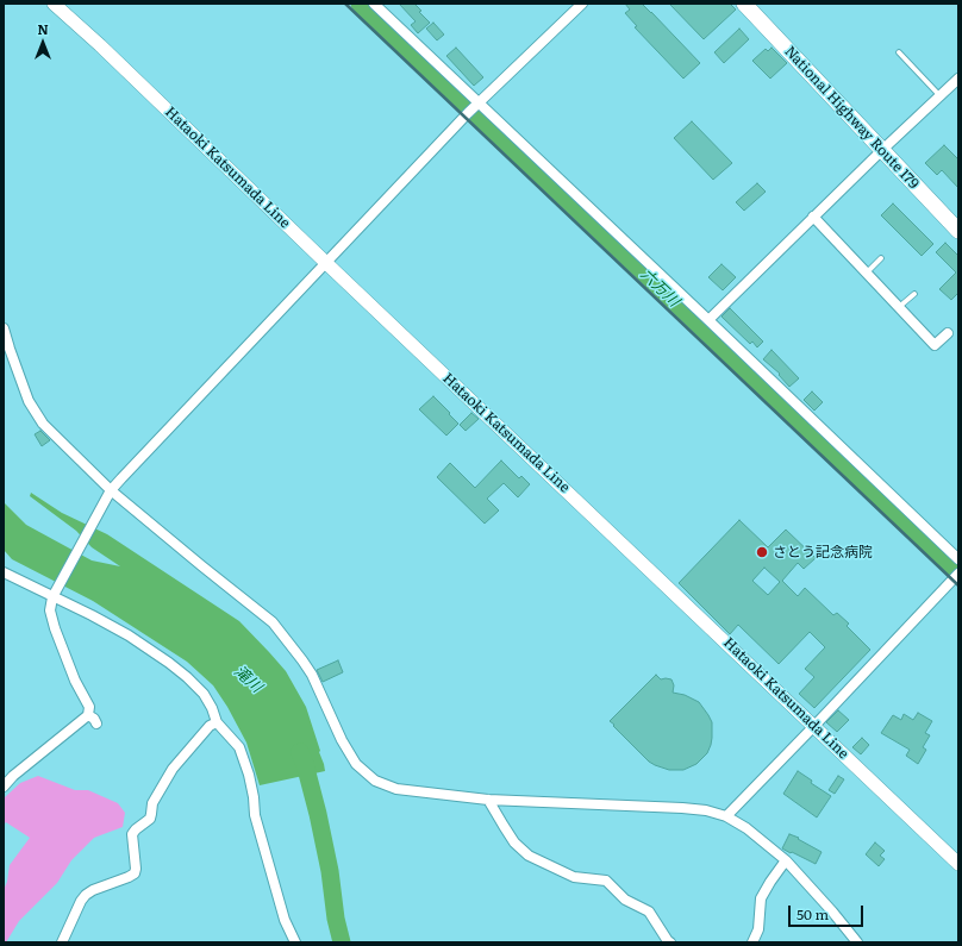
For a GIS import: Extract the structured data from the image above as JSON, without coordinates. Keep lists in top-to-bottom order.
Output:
{
  "streets": {
    "highway": ["National Highway Route 179"],
    "main road": ["Hataoki Katsumada Line"]
  },
  "water": ["六万川", "滝川"],
  "places": ["さとう記念病院"],
  "scale_bar": "50 m",
  "north": "top"
}
